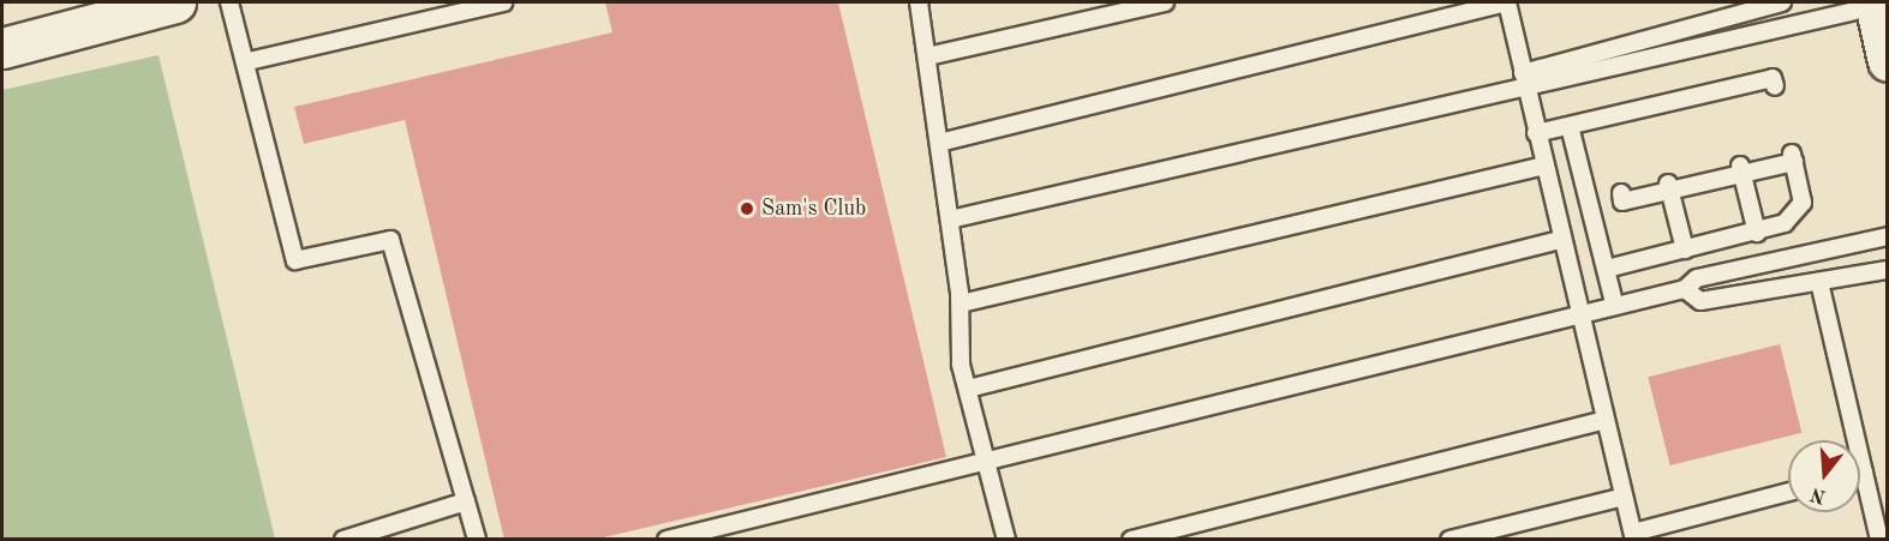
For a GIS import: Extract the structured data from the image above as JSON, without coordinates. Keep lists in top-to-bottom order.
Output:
{
  "places": ["Sam's Club"],
  "north": "bottom"
}
